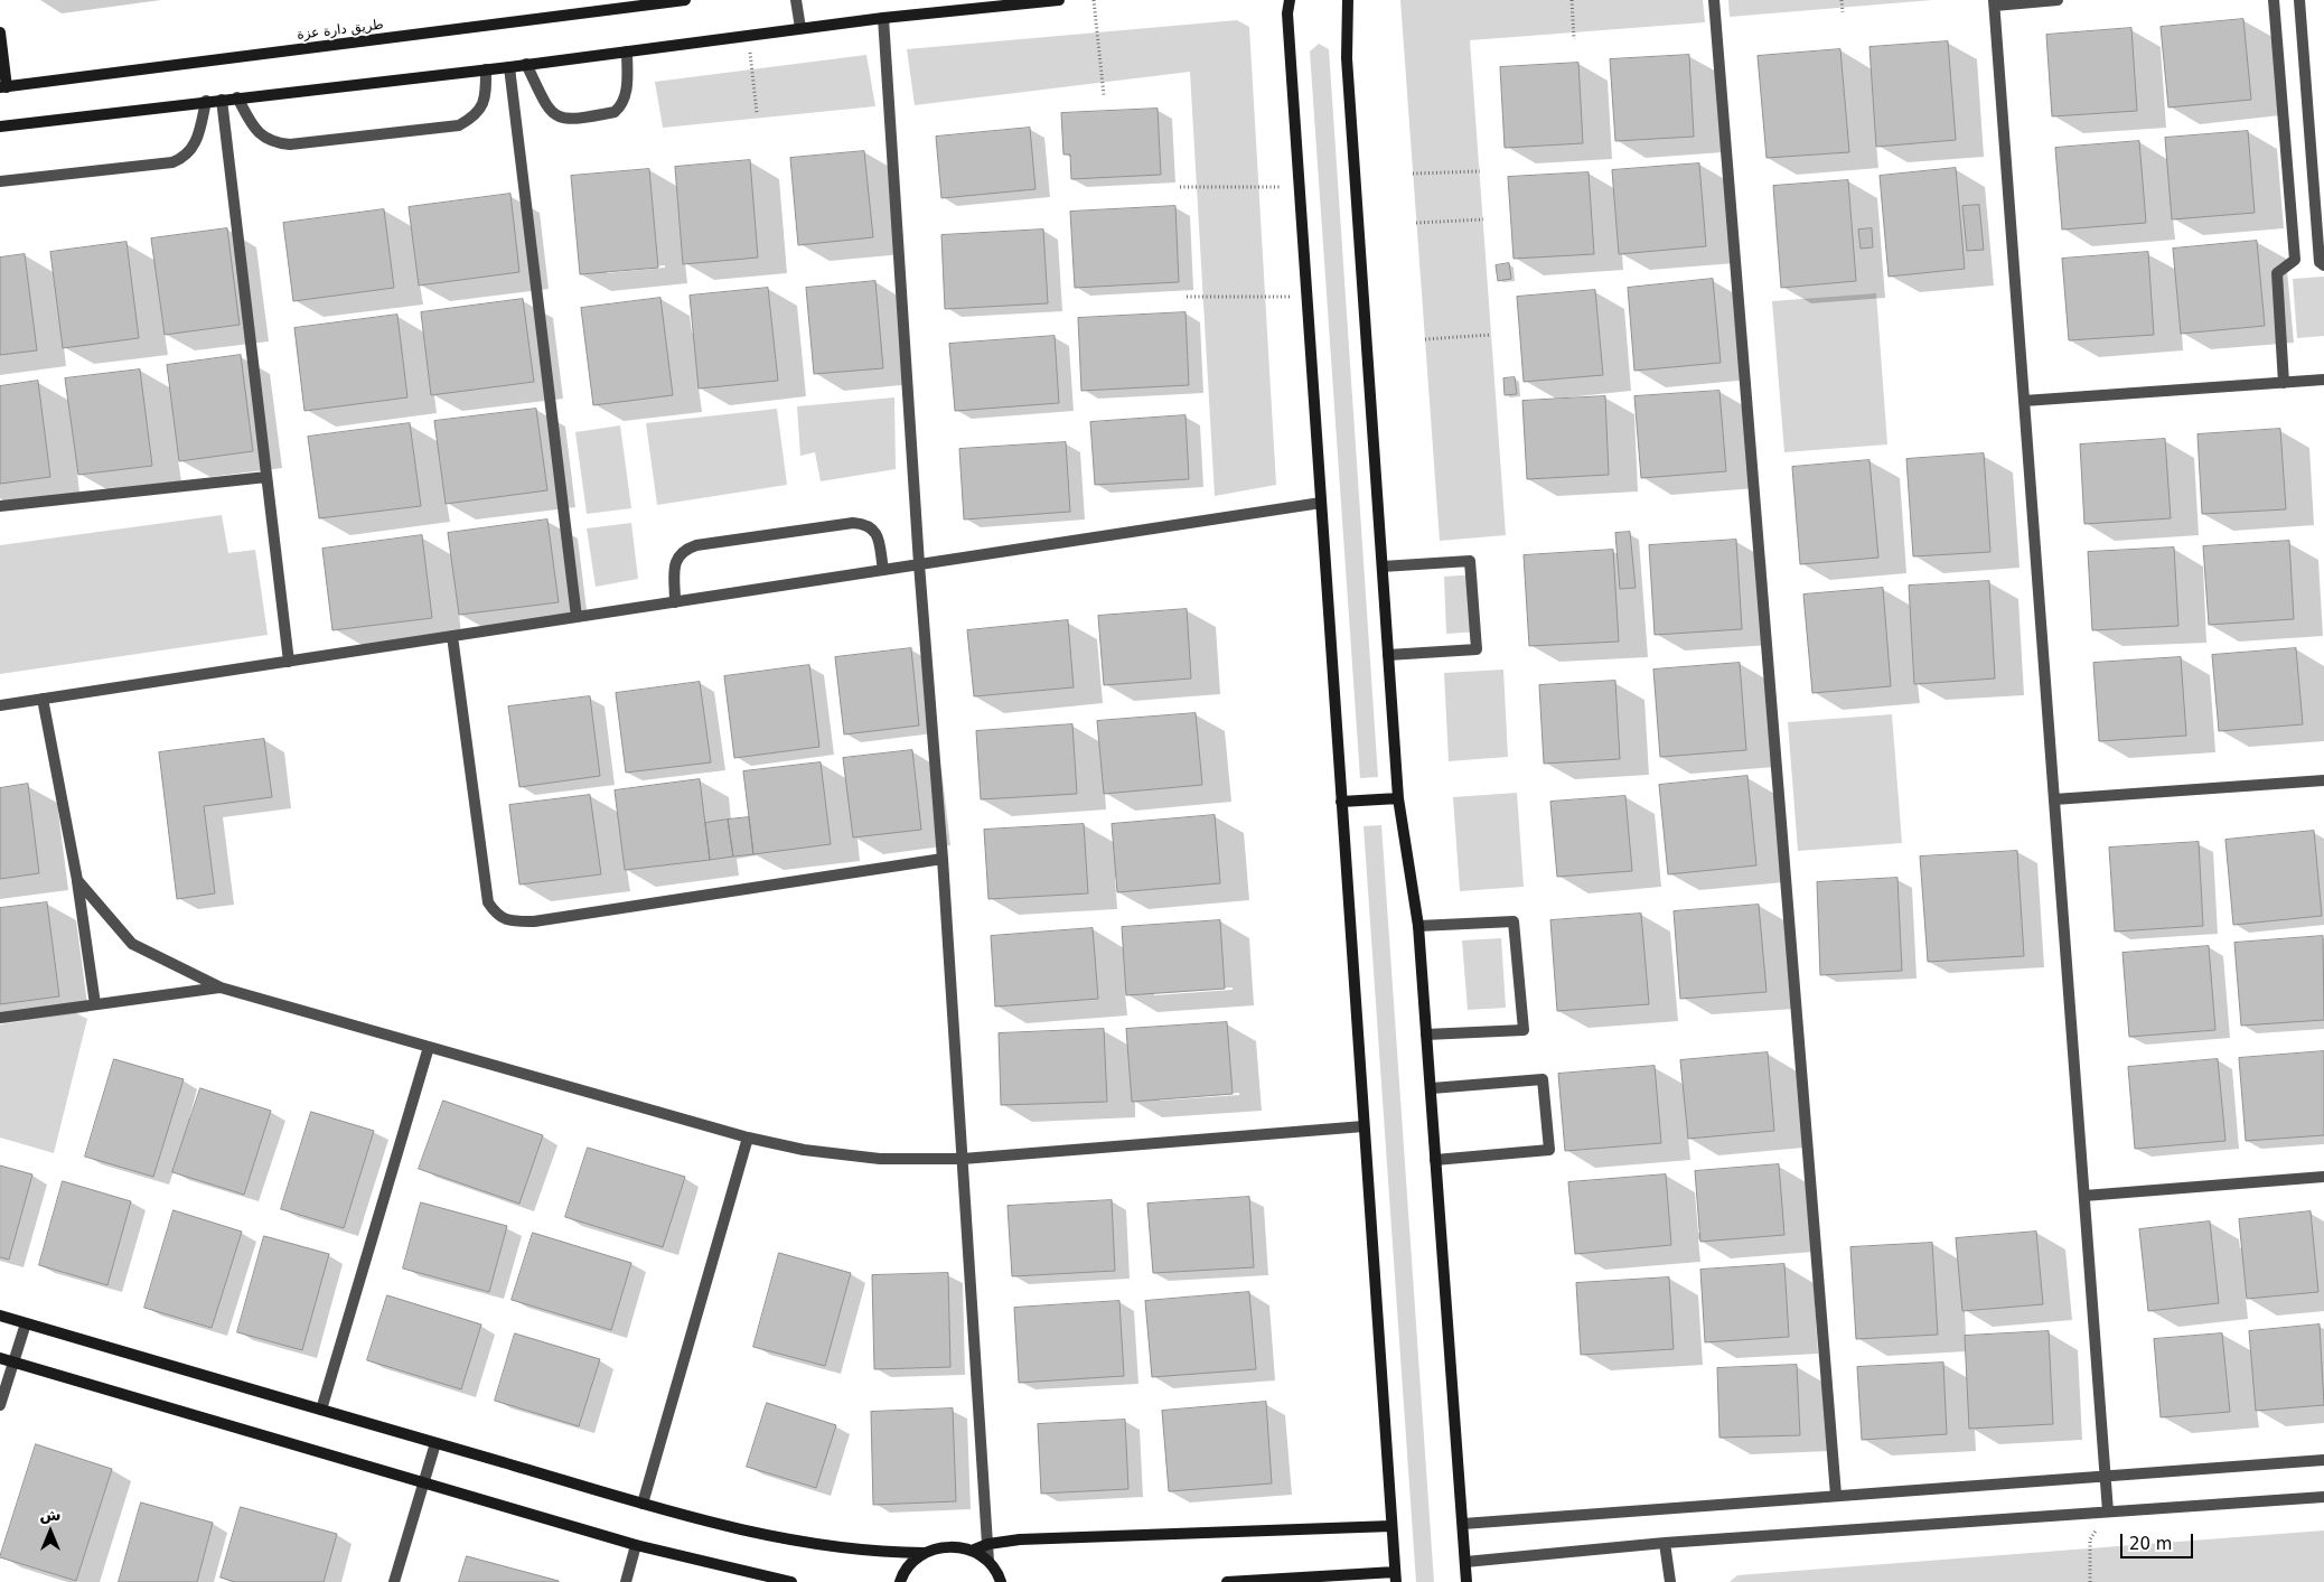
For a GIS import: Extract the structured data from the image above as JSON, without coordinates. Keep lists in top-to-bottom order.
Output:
{
  "streets": {
    "main road": ["طريق دارة عزة"]
  },
  "scale_bar": "20 m",
  "north": "top"
}
